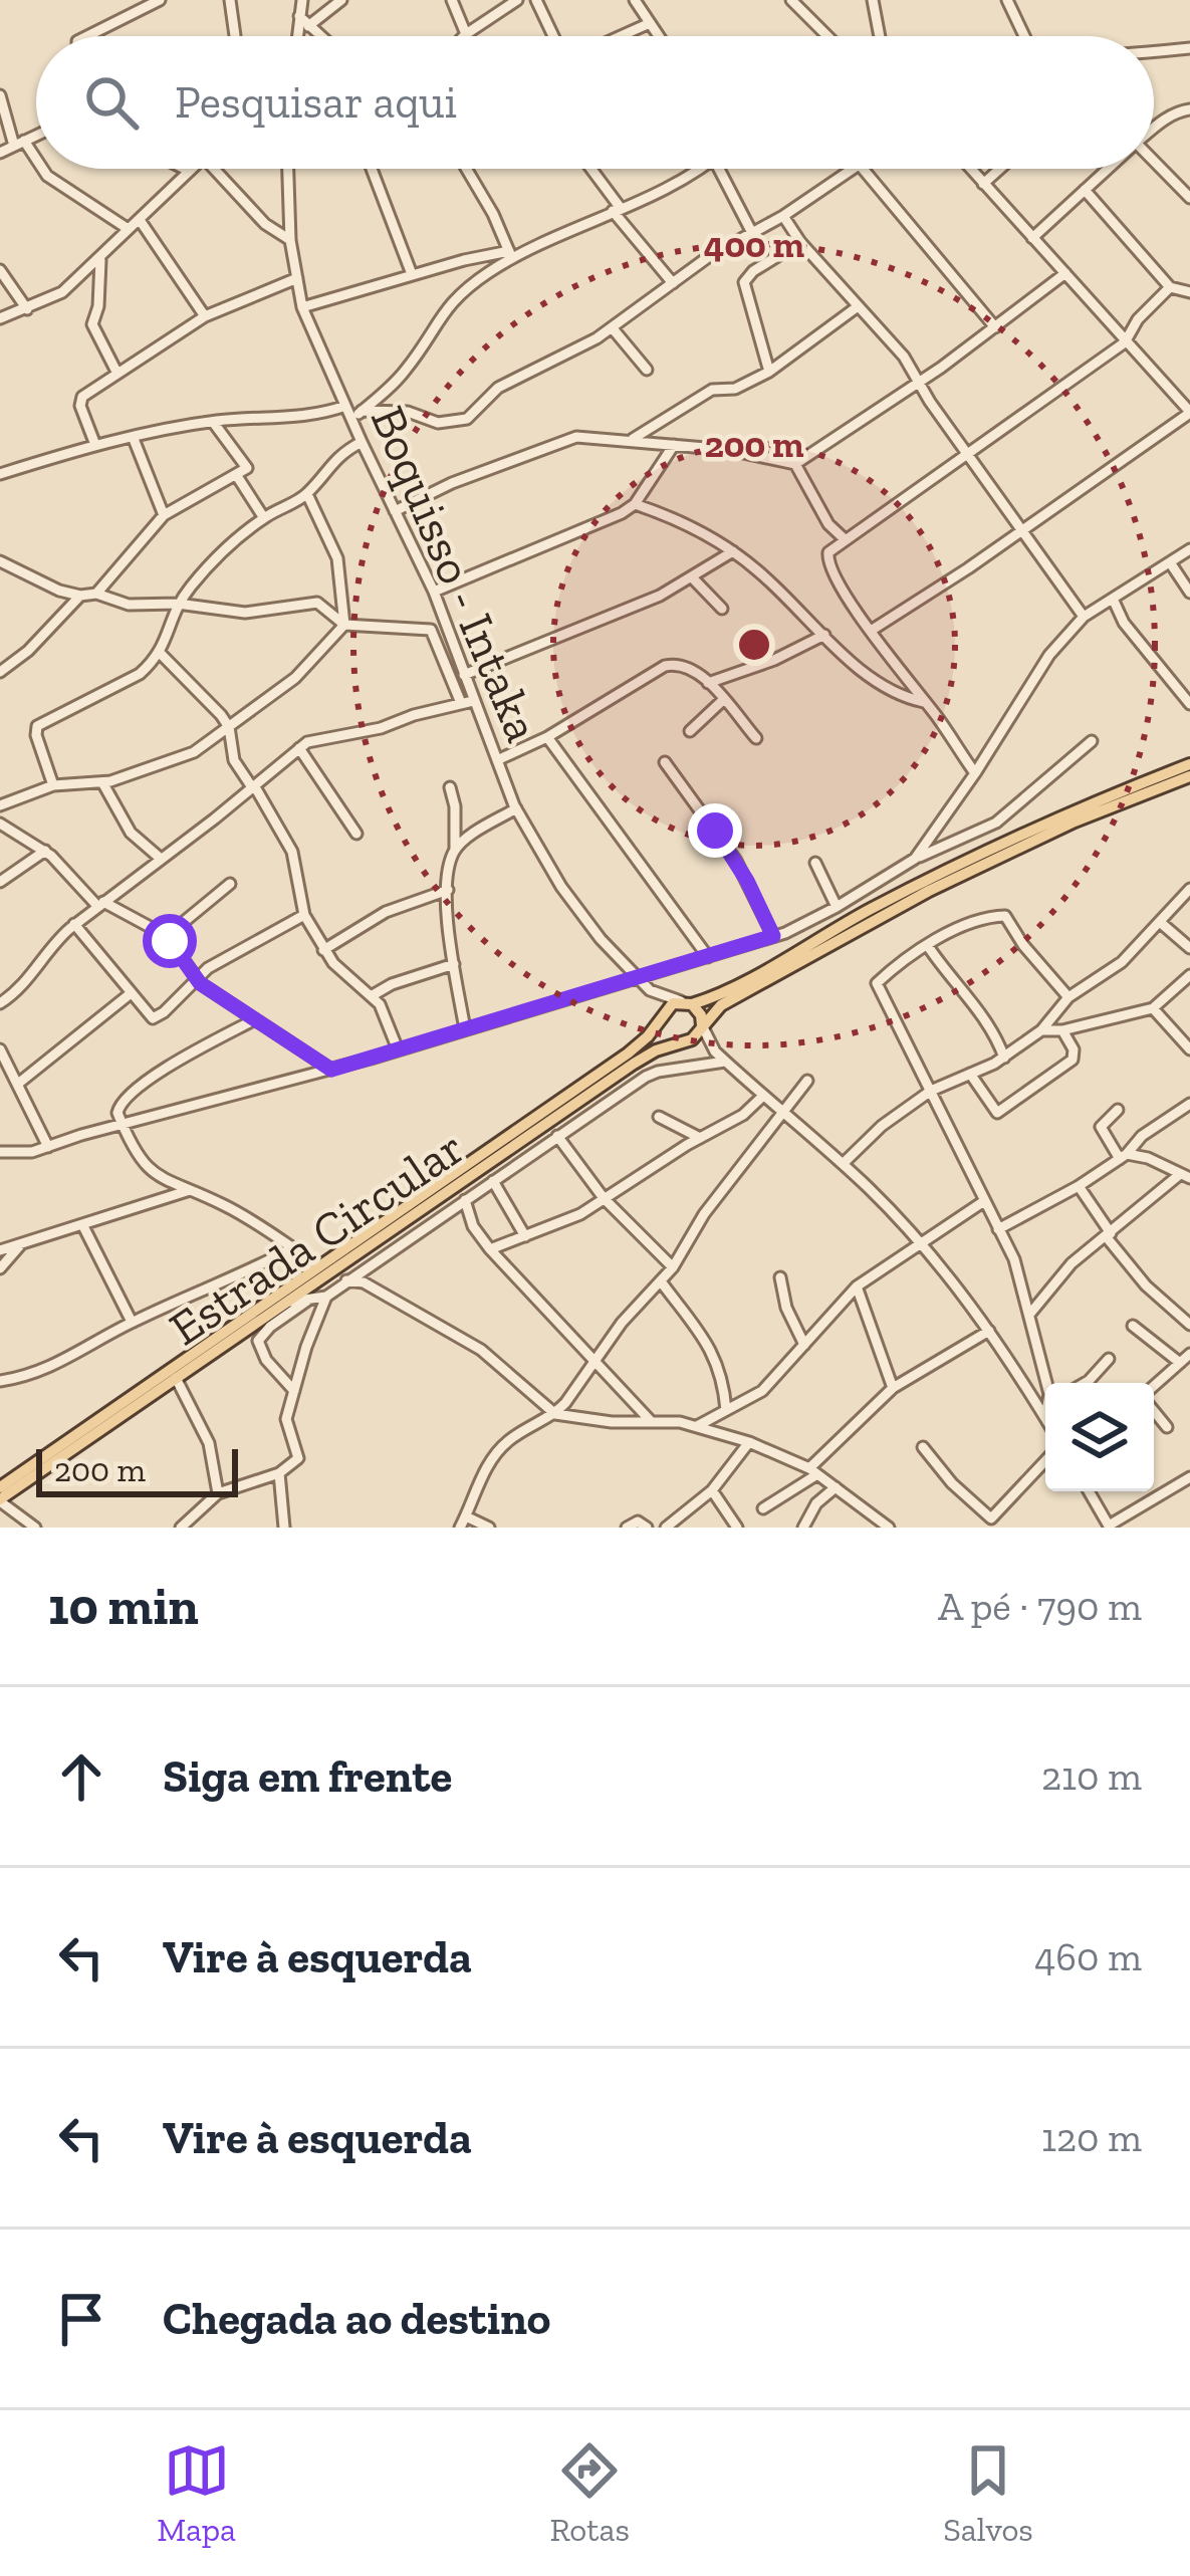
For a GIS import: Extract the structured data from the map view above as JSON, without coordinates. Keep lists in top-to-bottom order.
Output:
{
  "streets": {
    "main road": ["Estrada Circular"],
    "street": ["Boquisso - Intaka"]
  },
  "scale_bar": "200 m",
  "page": {
    "search": "Pesquisar aqui",
    "scale": "200 m",
    "heading": ["10 min", "A pé · 790 m"],
    "list": [
      ["Siga em frente", "210 m"],
      ["Vire à esquerda", "460 m"],
      ["Vire à esquerda", "120 m"],
      "Chegada ao destino"
    ],
    "nav": ["Mapa", "Rotas", "Salvos"]
  },
  "rings": ["400 m", "200 m"]
}
